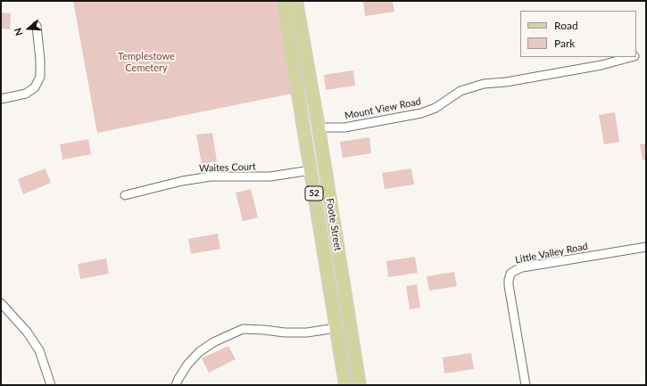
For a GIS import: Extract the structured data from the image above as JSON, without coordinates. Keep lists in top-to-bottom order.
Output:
{
  "streets": {
    "main road": ["52", "Foote Street"],
    "street": ["Mount View Road", "Waites Court", "Little Valley Road"]
  },
  "crossings": [
    ["Mount View Road", "Foote Street"],
    ["Waites Court", "Foote Street"]
  ],
  "parks": ["Templestowe Cemetery"],
  "legend": ["Road", "Park"],
  "north": "left"
}
